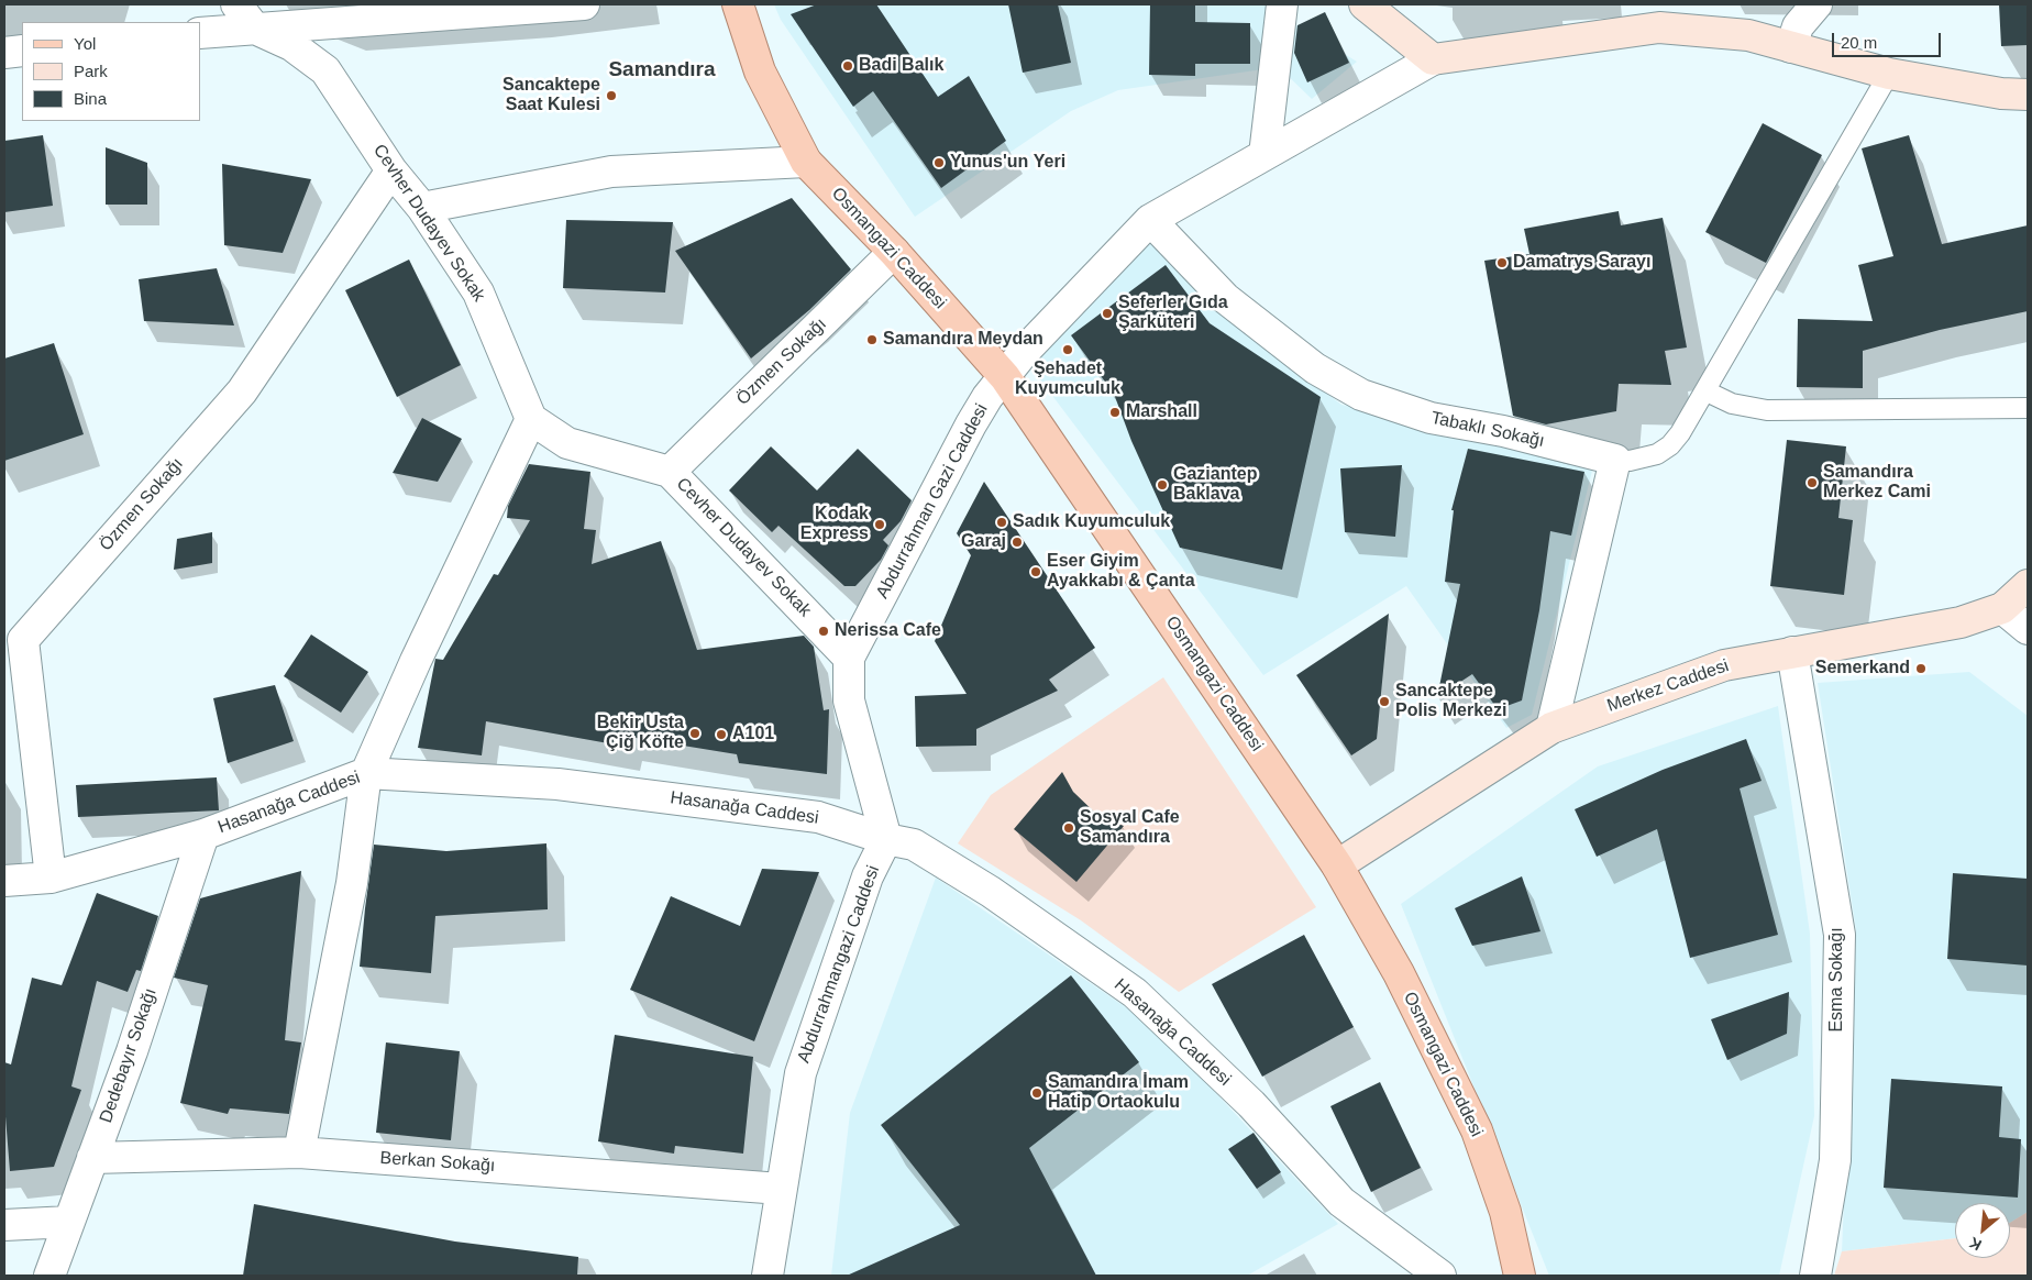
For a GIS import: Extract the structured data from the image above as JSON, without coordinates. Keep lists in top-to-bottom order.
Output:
{
  "streets": {
    "main road": ["Osmangazi Caddesi", "Merkez Caddesi"],
    "street": [
      "Cevher Dudayev Sokak",
      "Özmen Sokağı",
      "Tabaklı Sokağı",
      "Abdurrahman Gazi Caddesi",
      "Hasanağa Caddesi",
      "Abdurrahmangazi Caddesi",
      "Esma Sokağı",
      "Dedebayır Sokağı",
      "Berkan Sokağı"
    ]
  },
  "crossings": [
    ["Cevher Dudayev Sokak", "Özmen Sokağı"],
    ["Cevher Dudayev Sokak", "Abdurrahman Gazi Caddesi"],
    ["Osmangazi Caddesi", "Özmen Sokağı"],
    ["Osmangazi Caddesi", "Abdurrahman Gazi Caddesi"],
    ["Osmangazi Caddesi", "Merkez Caddesi"],
    ["Özmen Sokağı", "Hasanağa Caddesi"],
    ["Merkez Caddesi", "Esma Sokağı"],
    ["Hasanağa Caddesi", "Abdurrahmangazi Caddesi"],
    ["Hasanağa Caddesi", "Dedebayır Sokağı"],
    ["Abdurrahmangazi Caddesi", "Berkan Sokağı"],
    ["Dedebayır Sokağı", "Berkan Sokağı"]
  ],
  "districts": ["Samandıra"],
  "places": [
    "Badi Balık",
    "Sancaktepe Saat Kulesi",
    "Yunus'un Yeri",
    "Damatrys Sarayı",
    "Seferler Gıda Şarküteri",
    "Samandıra Meydan",
    "Şehadet Kuyumculuk",
    "Marshall",
    "Samandıra Merkez Cami",
    "Gaziantep Baklava",
    "Sadık Kuyumculuk",
    "Kodak Express",
    "Garaj",
    "Eser Giyim Ayakkabı & Çanta",
    "Nerissa Cafe",
    "Semerkand",
    "Sancaktepe Polis Merkezi",
    "Bekir Usta Çiğ Köfte",
    "A101",
    "Sosyal Cafe Samandıra",
    "Samandıra İmam Hatip Ortaokulu"
  ],
  "legend": ["Yol", "Park", "Bina"],
  "scale_bar": "20 m",
  "north": "bottom left"
}
